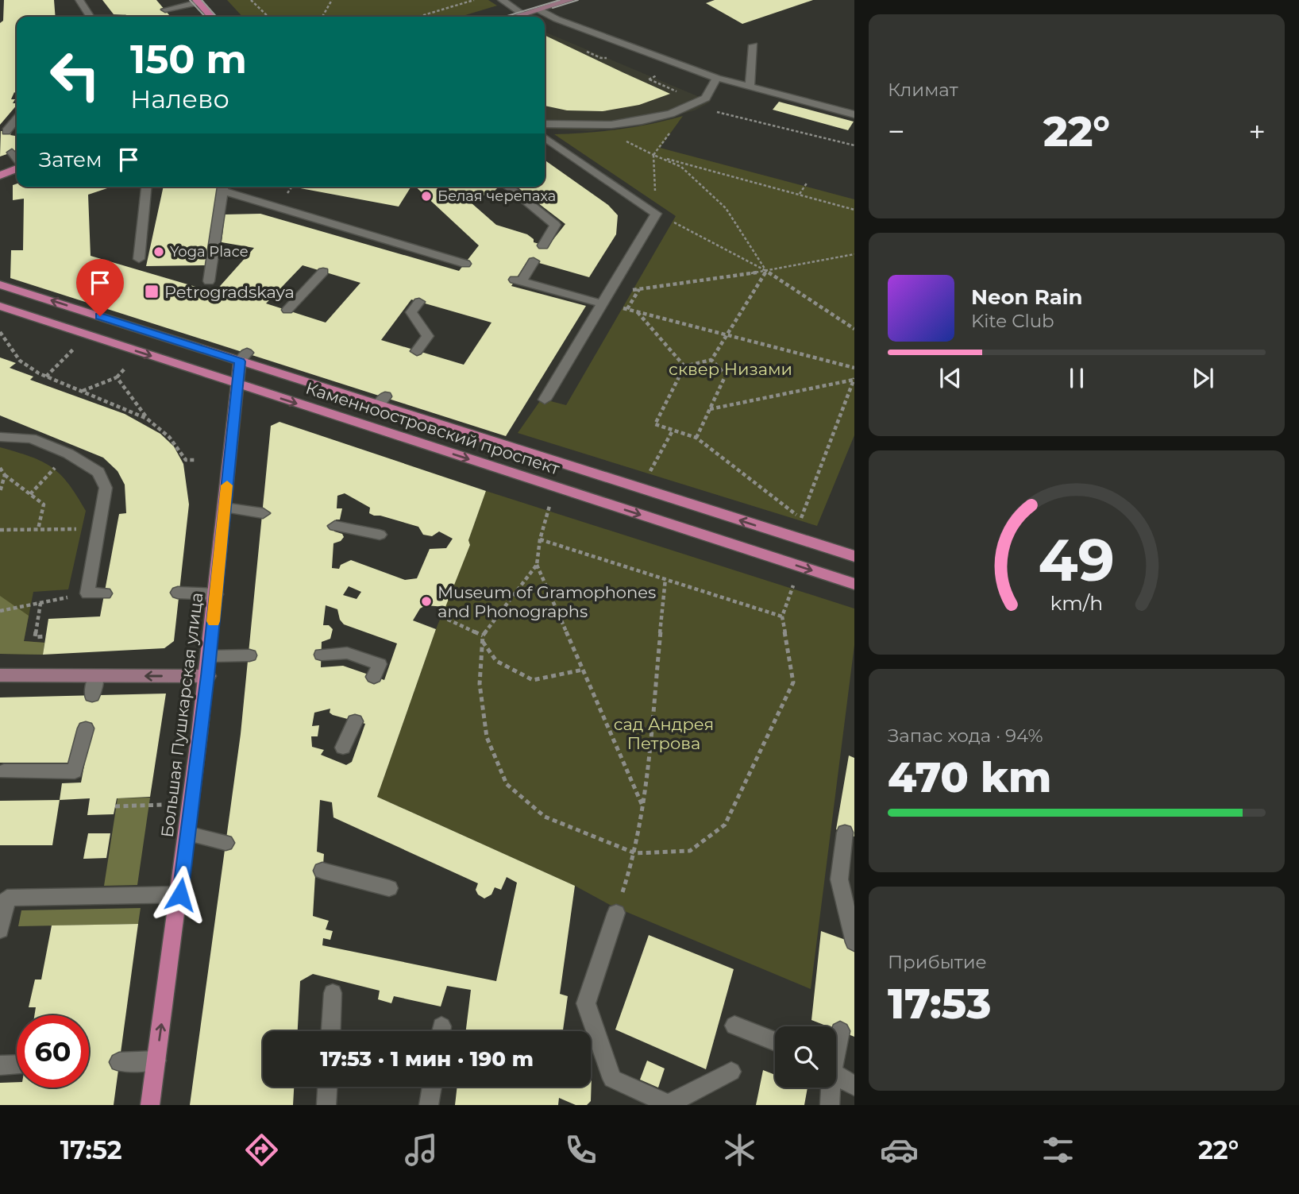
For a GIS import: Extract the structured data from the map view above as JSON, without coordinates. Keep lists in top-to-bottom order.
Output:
{
  "streets": {
    "main road": ["Каменноостровский проспект", "Большая Пушкарская улица"]
  },
  "crossings": [
    ["Каменноостровский проспект", "Большая Пушкарская улица"]
  ],
  "parks": ["сквер Низами", "сад Андрея Петрова"],
  "places": {
    "other": ["Белая черепаха", "Yoga Place", "Museum of Gramophones and Phonographs"],
    "transit": ["Petrogradskaya"]
  },
  "page": {
    "tile": [
      "Климат",
      ["Запас хода · 94%", "470 km"],
      ["Прибытие", "17:53"]
    ],
    "turn": ["150 m", "Налево"],
    "heat": ["−", "22°", "+"],
    "then": "Затем",
    "song": ["Neon Rain", "Kite Club"],
    "limit": "60",
    "trip": "17:53 · 1 мин · 190 m",
    "tabs": ["17:52", "22°"],
    "gauge": ["49", "km/h"]
  }
}
